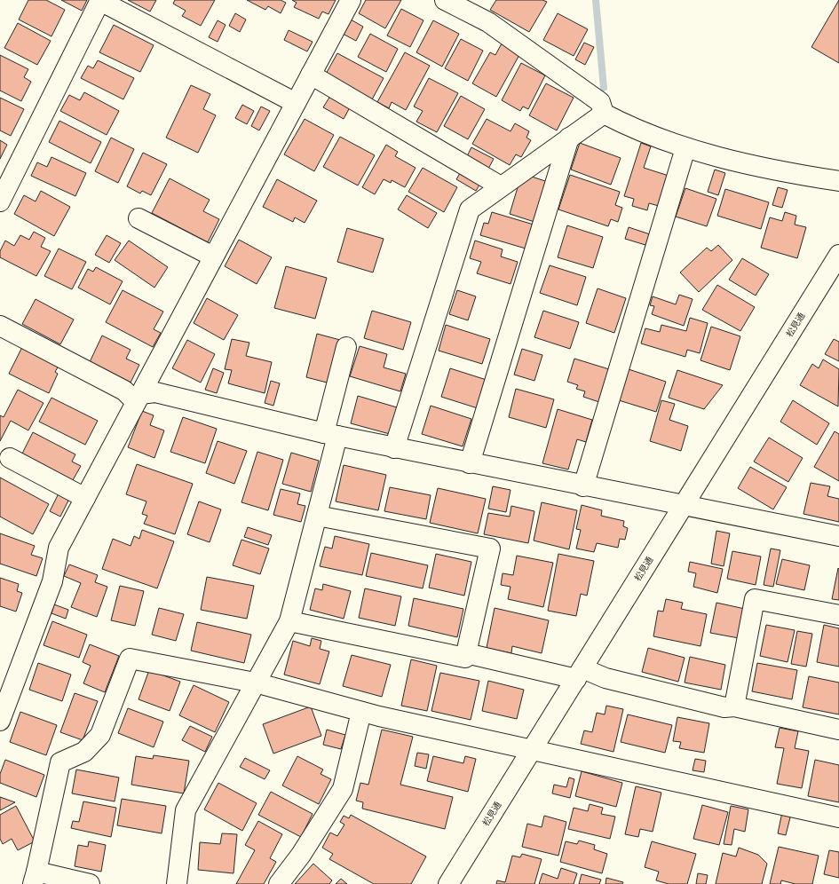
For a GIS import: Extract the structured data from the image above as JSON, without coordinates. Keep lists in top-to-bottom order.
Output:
{
  "streets": {
    "street": ["松見通"]
  }
}
